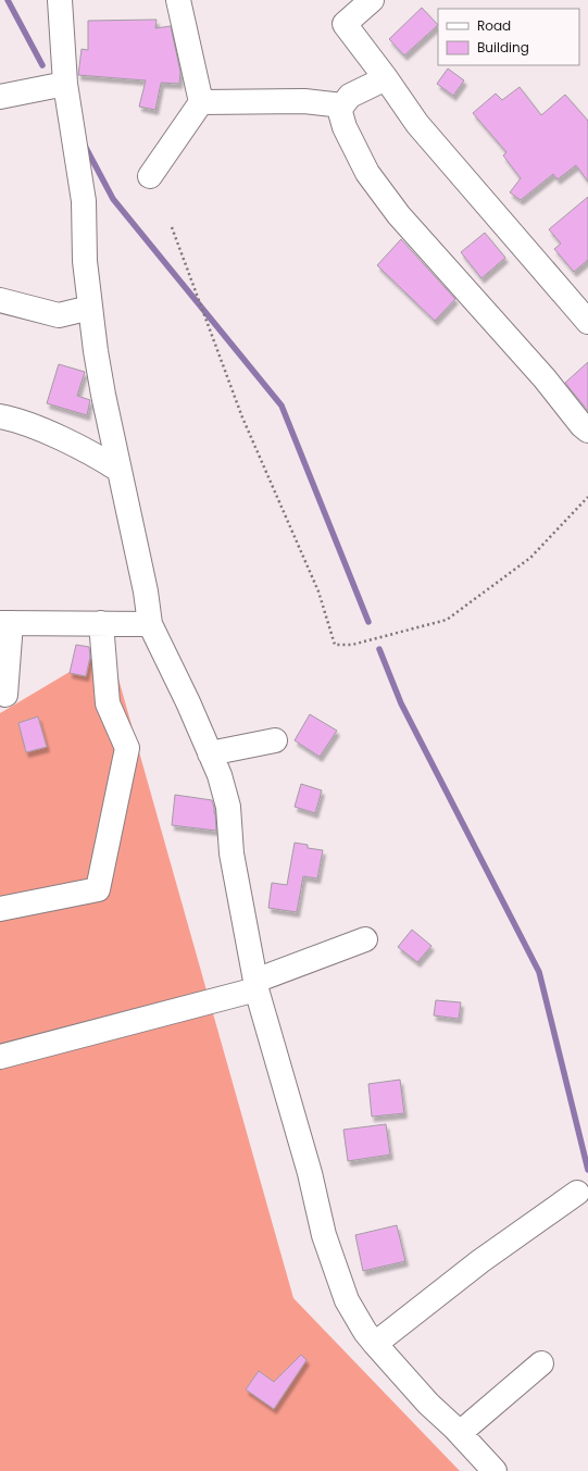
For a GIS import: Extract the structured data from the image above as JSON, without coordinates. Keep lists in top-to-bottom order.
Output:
{
  "legend": ["Road", "Building"]
}
